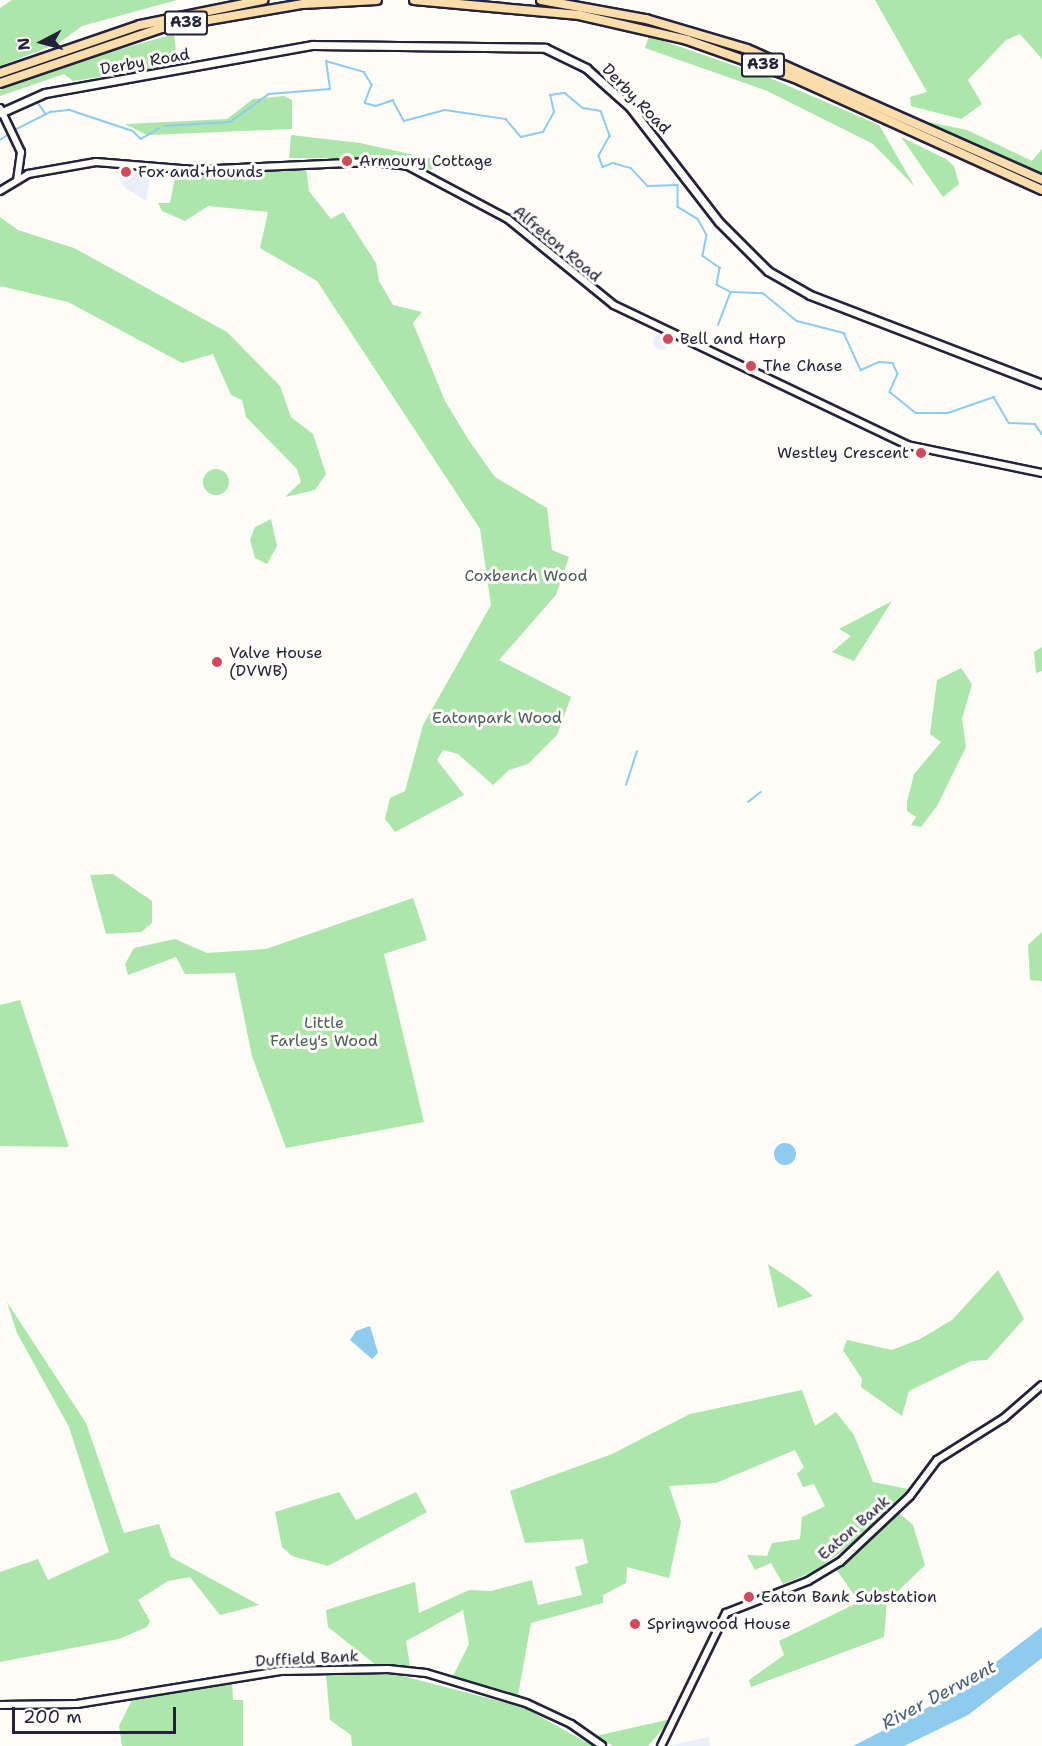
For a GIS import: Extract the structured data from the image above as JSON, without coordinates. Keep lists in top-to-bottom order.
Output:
{
  "streets": {
    "highway": ["A38"],
    "main road": ["Derby Road"],
    "street": ["Alfreton Road", "Eaton Bank", "Duffield Bank"]
  },
  "water": ["River Derwent"],
  "parks": ["Coxbench Wood", "Eatonpark Wood", "Little Farley's Wood"],
  "places": [
    "Armoury Cottage",
    "Fox and Hounds",
    "Bell and Harp",
    "The Chase",
    "Westley Crescent",
    "Valve House (DVWB)",
    "Eaton Bank Substation",
    "Springwood House"
  ],
  "scale_bar": "200 m",
  "north": "left"
}
